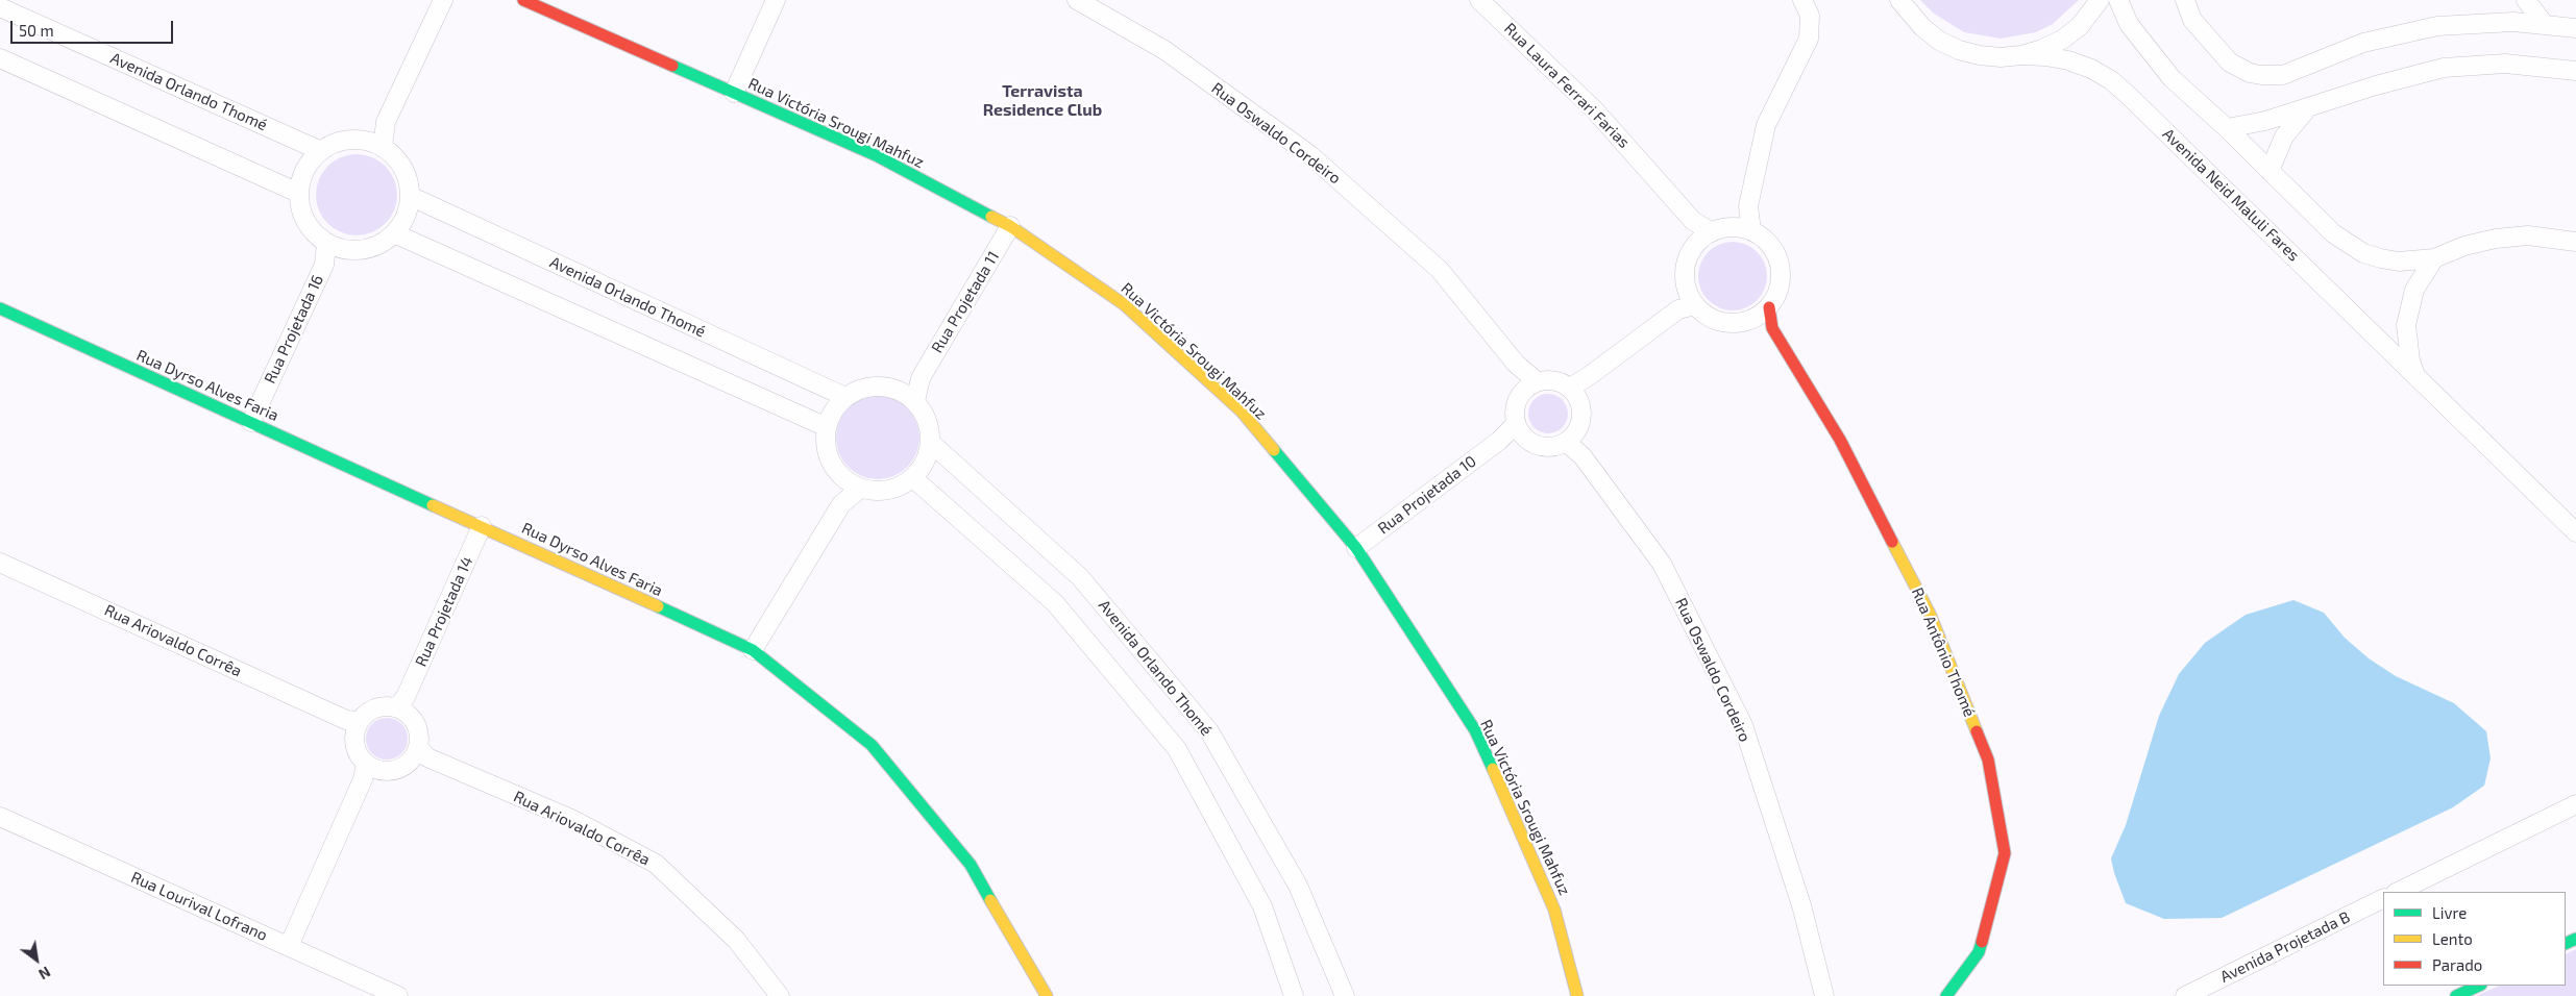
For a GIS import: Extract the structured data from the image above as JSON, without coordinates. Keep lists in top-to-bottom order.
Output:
{
  "streets": {
    "main road": ["Rua Victória Srougi Mahfuz", "Rua Dyrso Alves Faria", "Rua Antônio Thomé"],
    "street": [
      "Rua Laura Ferrari Farias",
      "Avenida Orlando Thomé",
      "Rua Oswaldo Cordeiro",
      "Avenida Neid Maluli Fares",
      "Rua Projetada 11",
      "Rua Projetada 16",
      "Rua Projetada 10",
      "Rua Projetada 14",
      "Rua Ariovaldo Corrêa",
      "Rua Lourival Lofrano",
      "Avenida Projetada B"
    ]
  },
  "crossings": [
    ["Avenida Orlando Thomé", "Rua Projetada 11"],
    ["Avenida Orlando Thomé", "Rua Projetada 16"],
    ["Rua Victória Srougi Mahfuz", "Rua Projetada 11"],
    ["Rua Victória Srougi Mahfuz", "Rua Projetada 10"],
    ["Rua Oswaldo Cordeiro", "Rua Projetada 10"],
    ["Rua Projetada 16", "Rua Dyrso Alves Faria"],
    ["Rua Dyrso Alves Faria", "Rua Projetada 14"],
    ["Rua Projetada 14", "Rua Ariovaldo Corrêa"]
  ],
  "districts": ["Terravista Residence Club"],
  "legend": ["Livre", "Lento", "Parado"],
  "scale_bar": "50 m",
  "north": "bottom right"
}
